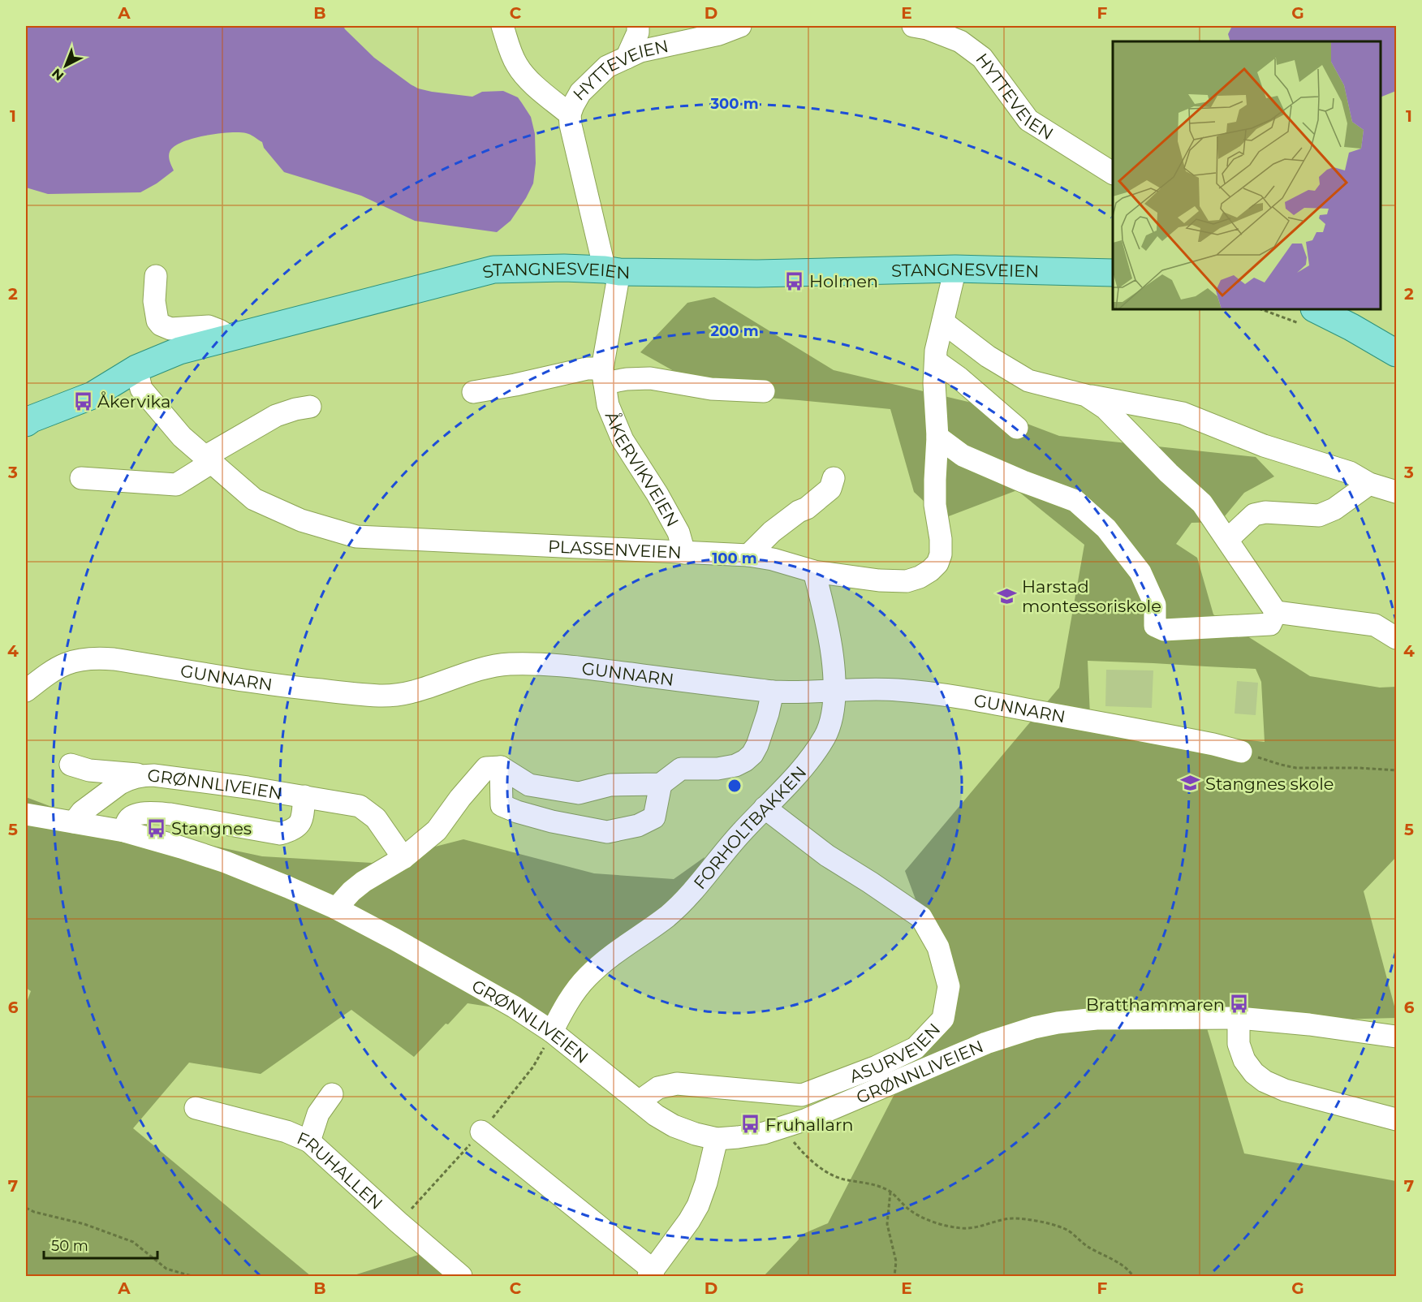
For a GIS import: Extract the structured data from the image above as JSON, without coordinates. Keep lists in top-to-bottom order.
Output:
{
  "streets": {
    "main road": ["STANGNESVEIEN"],
    "street": [
      "HYTTEVEIEN",
      "ÅKERVIKVEIEN",
      "PLASSENVEIEN",
      "GUNNARN",
      "GRØNNLIVEIEN",
      "FORHOLTBAKKEN",
      "ASURVEIEN",
      "FRUHALLEN"
    ]
  },
  "crossings": [
    ["HYTTEVEIEN", "STANGNESVEIEN"],
    ["HYTTEVEIEN", "ÅKERVIKVEIEN"],
    ["STANGNESVEIEN", "ÅKERVIKVEIEN"],
    ["STANGNESVEIEN", "PLASSENVEIEN"],
    ["ÅKERVIKVEIEN", "PLASSENVEIEN"],
    ["PLASSENVEIEN", "FORHOLTBAKKEN"],
    ["GUNNARN", "FORHOLTBAKKEN"],
    ["GRØNNLIVEIEN", "FORHOLTBAKKEN"],
    ["GRØNNLIVEIEN", "ASURVEIEN"],
    ["FORHOLTBAKKEN", "ASURVEIEN"]
  ],
  "places": {
    "bus stop": [
      "Holmen",
      "Åkervika",
      "Stangnes",
      "Bratthammaren",
      "Fruhallarn"
    ],
    "school or university": ["Harstad montessoriskole", "Stangnes skole"]
  },
  "scale_bar": "50 m",
  "north": "bottom left",
  "grid": {
    "columns": [
      "A",
      "B",
      "C",
      "D",
      "E",
      "F",
      "G"
    ],
    "rows": [
      "1",
      "2",
      "3",
      "4",
      "5",
      "6",
      "7"
    ]
  },
  "rings": ["300 m", "200 m", "100 m"]
}
